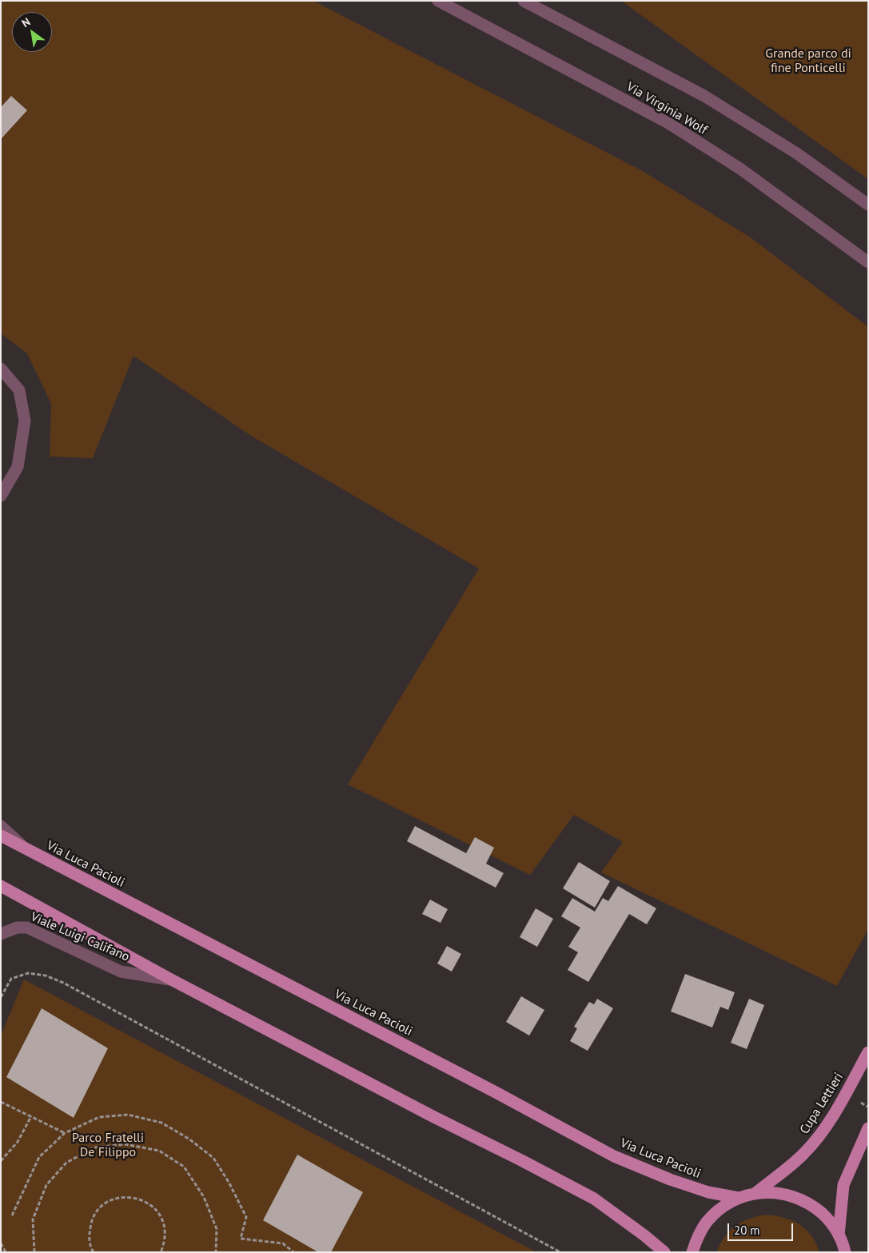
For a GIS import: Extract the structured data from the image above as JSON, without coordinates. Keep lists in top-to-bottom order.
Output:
{
  "streets": {
    "main road": ["Via Luca Pacioli", "Cupa Lettieri"],
    "street": ["Via Virginia Wolf", "Viale Luigi Califano"]
  },
  "parks": ["Grande parco di fine Ponticelli", "Parco Fratelli De Filippo"],
  "scale_bar": "20 m",
  "north": "top left"
}
